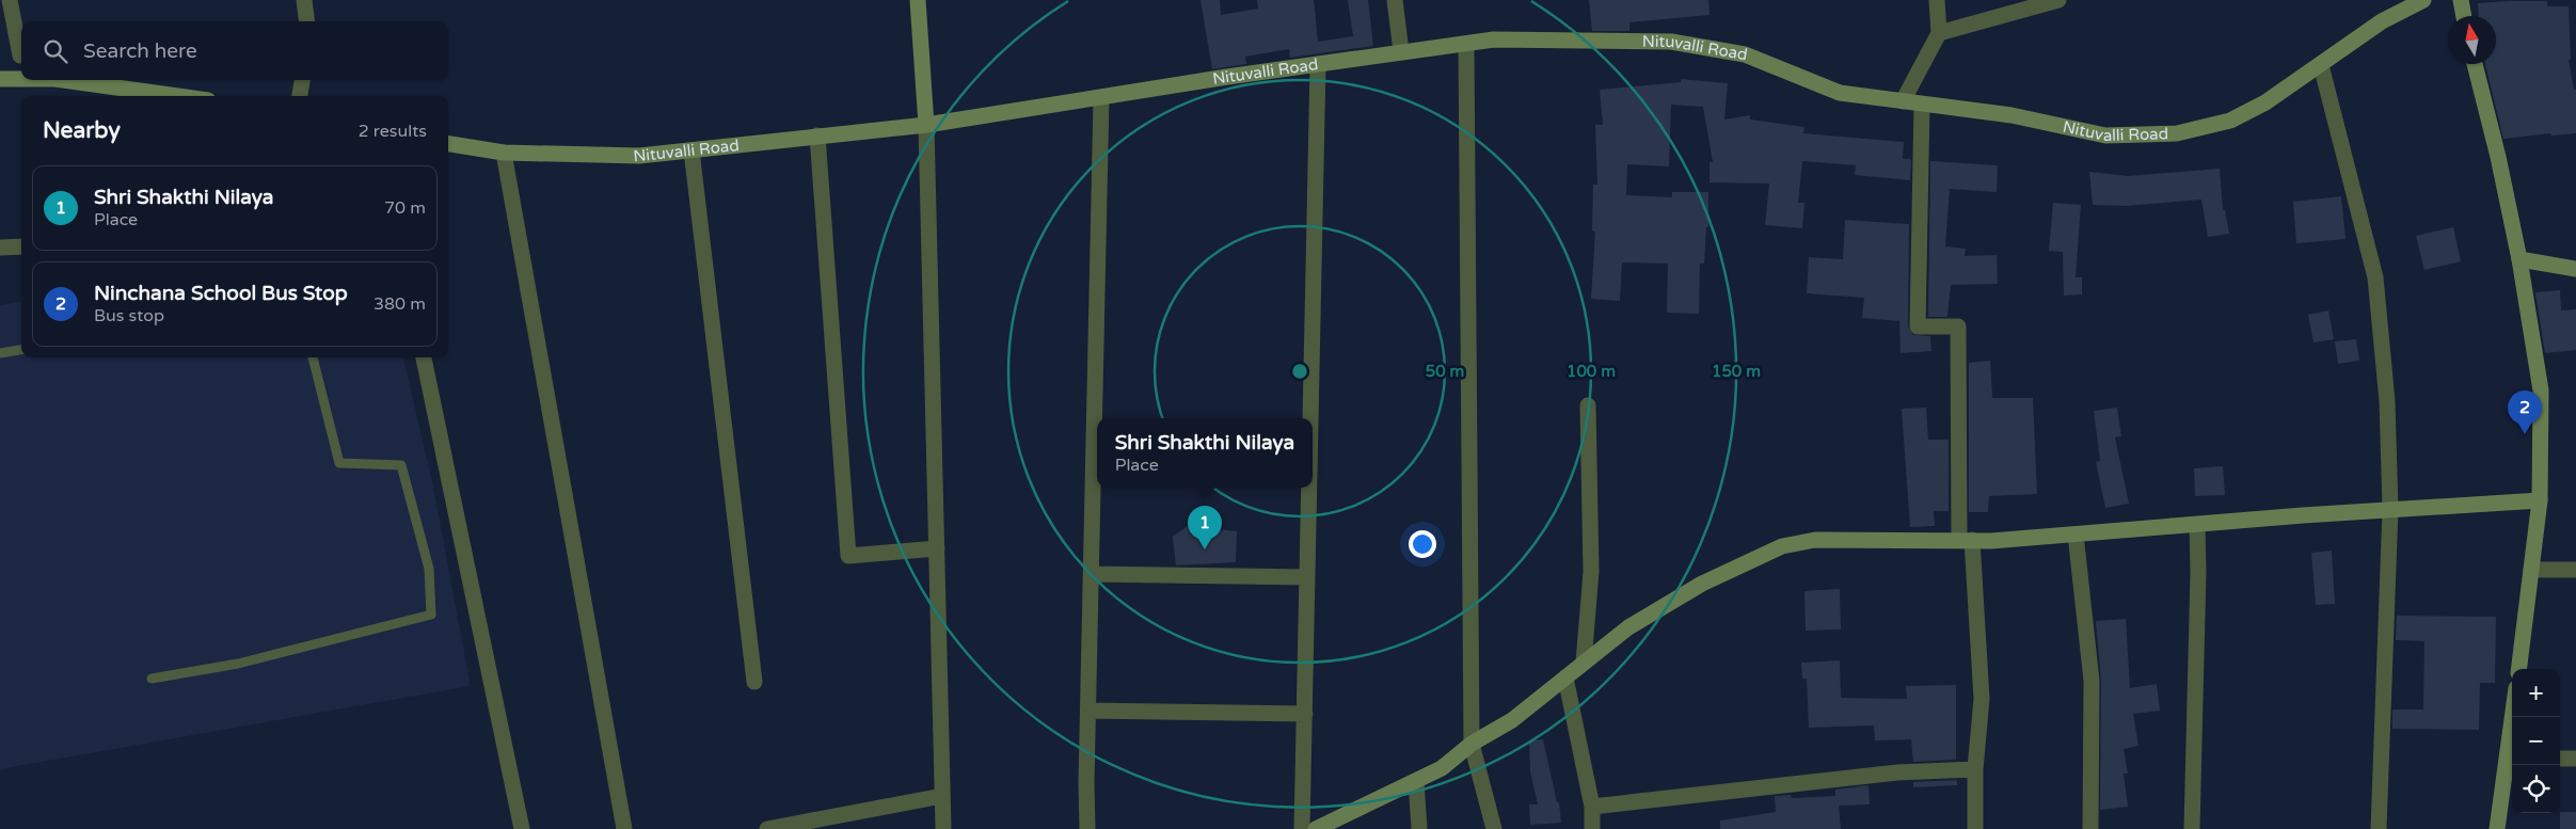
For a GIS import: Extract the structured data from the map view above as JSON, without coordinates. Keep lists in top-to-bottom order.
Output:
{
  "streets": {
    "street": ["Nituvalli Road"]
  },
  "north": "top",
  "page": {
    "search": "Search here",
    "heading": ["Nearby", "2 results"],
    "list": [
      {
        "mark": "1",
        "name": "Shri Shakthi Nilaya",
        "note": "Place",
        "value": "70 m"
      },
      {
        "mark": "2",
        "name": "Ninchana School Bus Stop",
        "note": "Bus stop",
        "value": "380 m"
      }
    ],
    "pins": ["2", "1"],
    "popup": ["Shri Shakthi Nilaya", "Place"],
    "map_buttons": ["+", "−"]
  },
  "rings": ["50 m", "100 m", "150 m"]
}
